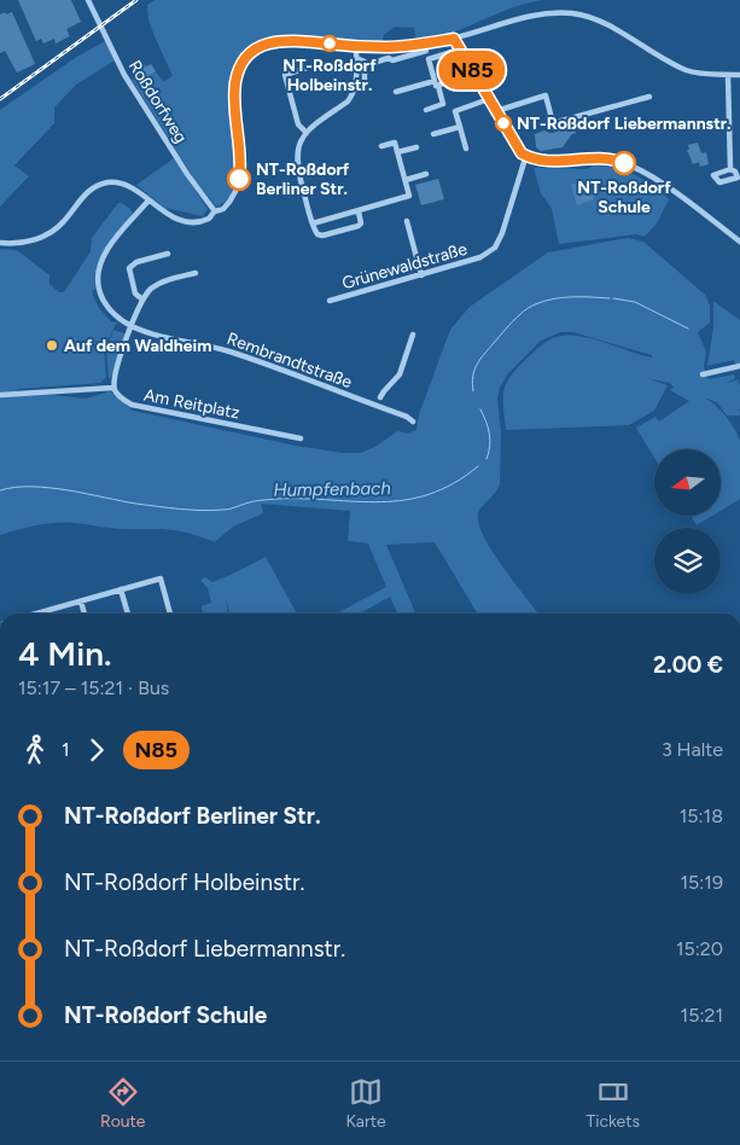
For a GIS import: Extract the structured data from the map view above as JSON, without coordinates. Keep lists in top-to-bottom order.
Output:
{
  "streets": {
    "street": [
      "Roßdorfweg",
      "Grünewaldstraße",
      "Rembrandtstraße",
      "Am Reitplatz"
    ]
  },
  "water": ["Humpfenbach"],
  "places": [
    "NT-Roßdorf Holbeinstr.",
    "NT-Roßdorf Liebermannstr.",
    "NT-Roßdorf Schule",
    "NT-Roßdorf Berliner Str.",
    "Auf dem Waldheim"
  ],
  "lines": ["bus line N85"],
  "north": "left",
  "page": {
    "on_map": "N85",
    "heading": ["4 Min.", "15:17 – 15:21 · Bus", "2.00 €"],
    "legs": ["1", "N85", "3 Halte"],
    "list": [
      {
        "name": "NT-Roßdorf Berliner Str.",
        "value": "15:18"
      },
      {
        "name": "NT-Roßdorf Holbeinstr.",
        "value": "15:19"
      },
      {
        "name": "NT-Roßdorf Liebermannstr.",
        "value": "15:20"
      },
      {
        "name": "NT-Roßdorf Schule",
        "value": "15:21"
      }
    ],
    "tabs": ["Route", "Karte", "Tickets"]
  }
}
